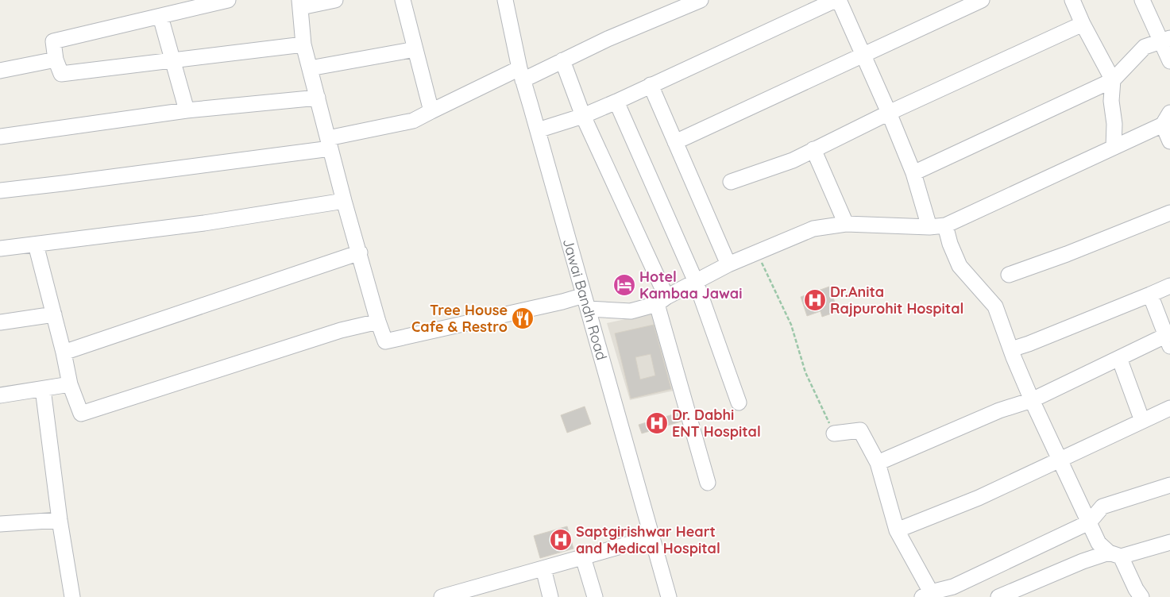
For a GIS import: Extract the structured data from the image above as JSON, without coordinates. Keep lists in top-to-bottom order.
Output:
{
  "streets": {
    "street": ["Jawai Bandh Road"]
  },
  "places": {
    "hotel": ["Hotel Kambaa Jawai"],
    "hospital": ["Dr.Anita Rajpurohit Hospital", "Dr. Dabhi ENT Hospital", "Saptgirishwar Heart and Medical Hospital"],
    "restaurant": ["Tree House Cafe & Restro"]
  }
}
